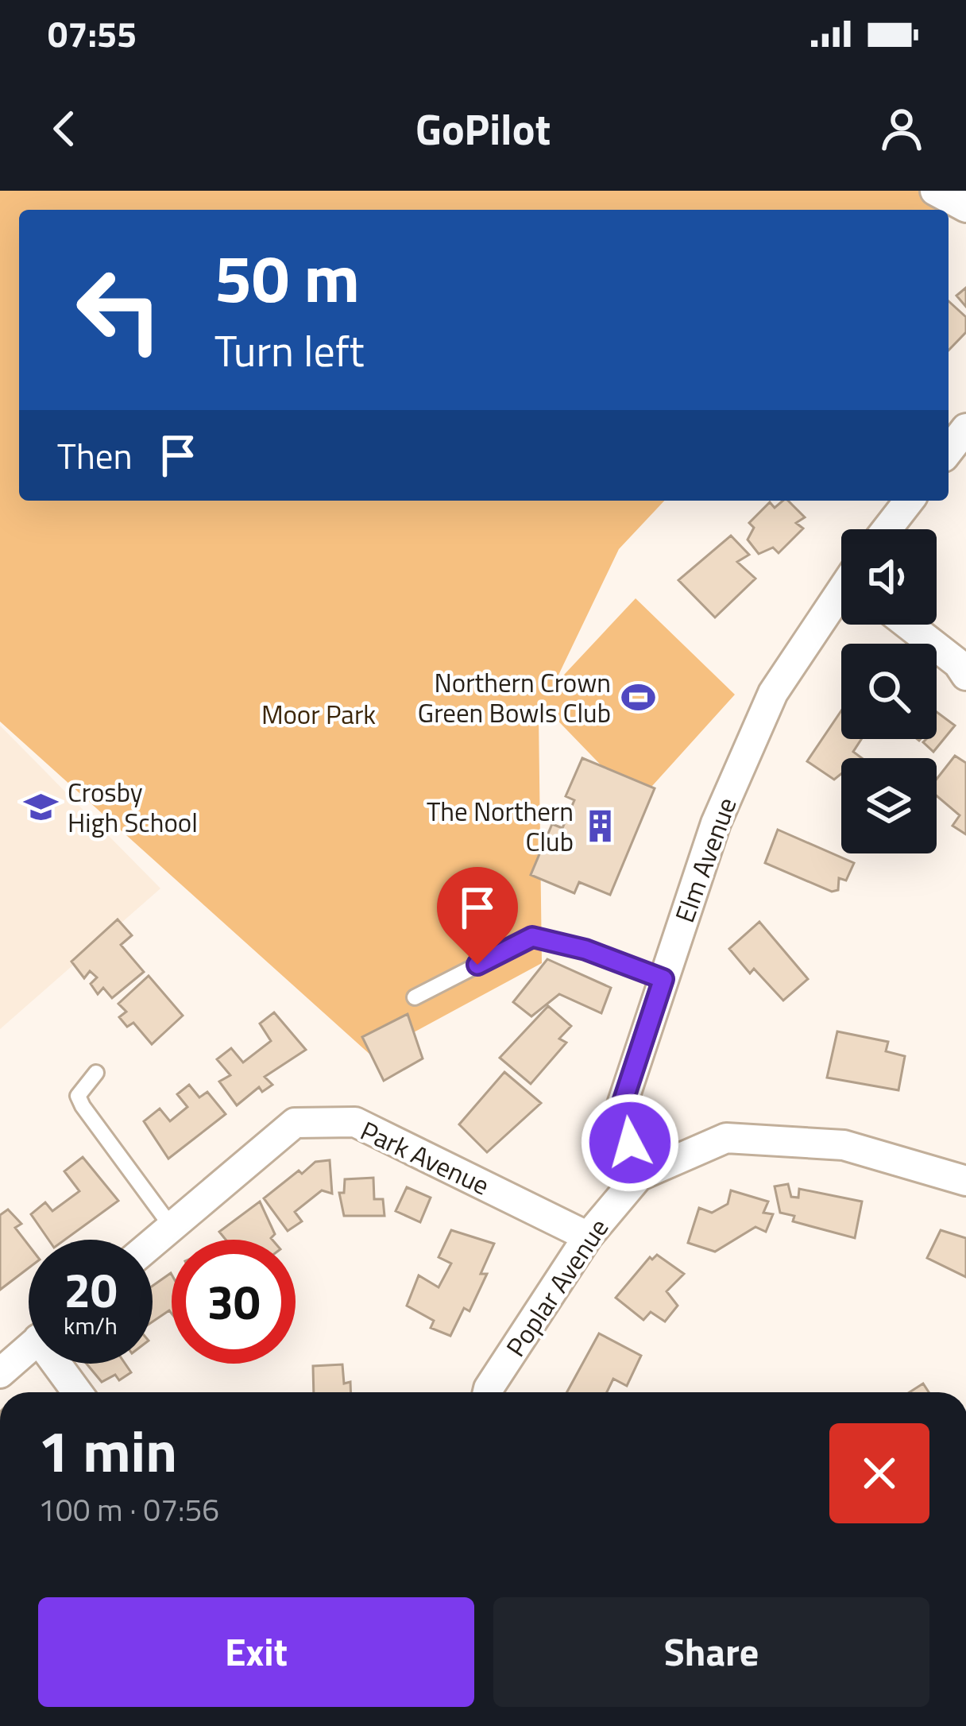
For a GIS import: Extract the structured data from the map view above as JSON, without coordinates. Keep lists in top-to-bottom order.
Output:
{
  "streets": {
    "street": ["Elm Avenue", "Park Avenue", "Poplar Avenue"]
  },
  "crossings": [
    ["Elm Avenue", "Poplar Avenue"],
    ["Park Avenue", "Poplar Avenue"]
  ],
  "parks": ["Moor Park"],
  "places": {
    "sports": ["Northern Crown Green Bowls Club"],
    "school or university": ["Crosby High School"],
    "building": ["The Northern Club"]
  },
  "page": {
    "status": "07:55",
    "header": "GoPilot",
    "turn": ["50 m", "Turn left"],
    "then": "Then",
    "speed": "20 km/h",
    "limit": "30",
    "heading": ["1 min", "100 m · 07:56"],
    "buttons": ["Exit", "Share"]
  }
}
